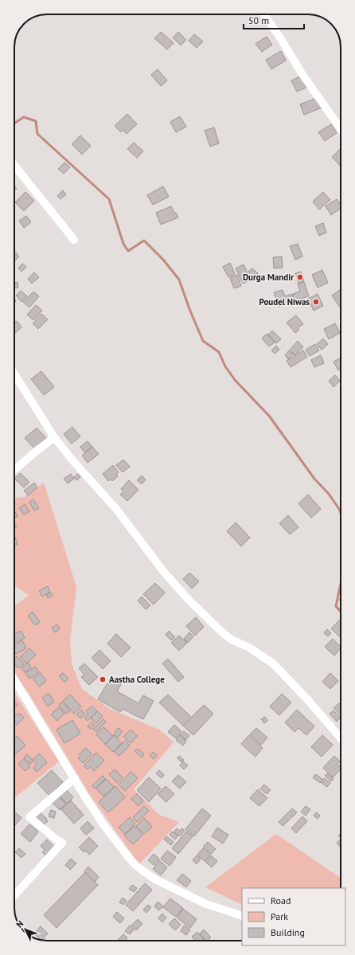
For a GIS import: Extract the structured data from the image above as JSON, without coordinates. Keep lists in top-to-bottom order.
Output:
{
  "places": ["Durga Mandir", "Poudel Niwas", "Aastha College"],
  "legend": ["Road", "Park", "Building"],
  "scale_bar": "50 m",
  "north": "top left"
}
